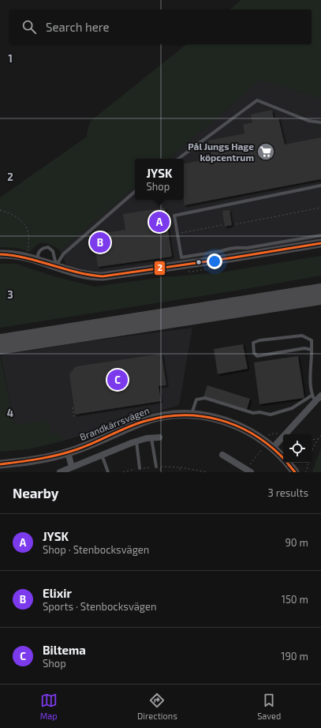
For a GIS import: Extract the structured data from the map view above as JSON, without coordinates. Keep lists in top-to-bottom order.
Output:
{
  "streets": {
    "street": ["Brandkärrsvägen"]
  },
  "places": {
    "supermarket": ["Pål Jungs Hage köpcentrum"]
  },
  "lines": ["transit line 2"],
  "page": {
    "search": "Search here",
    "popup": ["JYSK", "Shop"],
    "pins": ["A", "B", "C"],
    "heading": ["Nearby", "3 results"],
    "list": [
      {
        "mark": "A",
        "name": "JYSK",
        "note": "Shop · Stenbocksvägen",
        "value": "90 m"
      },
      {
        "mark": "B",
        "name": "Elixir",
        "note": "Sports · Stenbocksvägen",
        "value": "150 m"
      },
      {
        "mark": "C",
        "name": "Biltema",
        "note": "Shop",
        "value": "190 m"
      }
    ],
    "nav": ["Map", "Directions", "Saved"]
  },
  "grid": {
    "rows": [
      "1",
      "2",
      "3",
      "4"
    ]
  }
}
